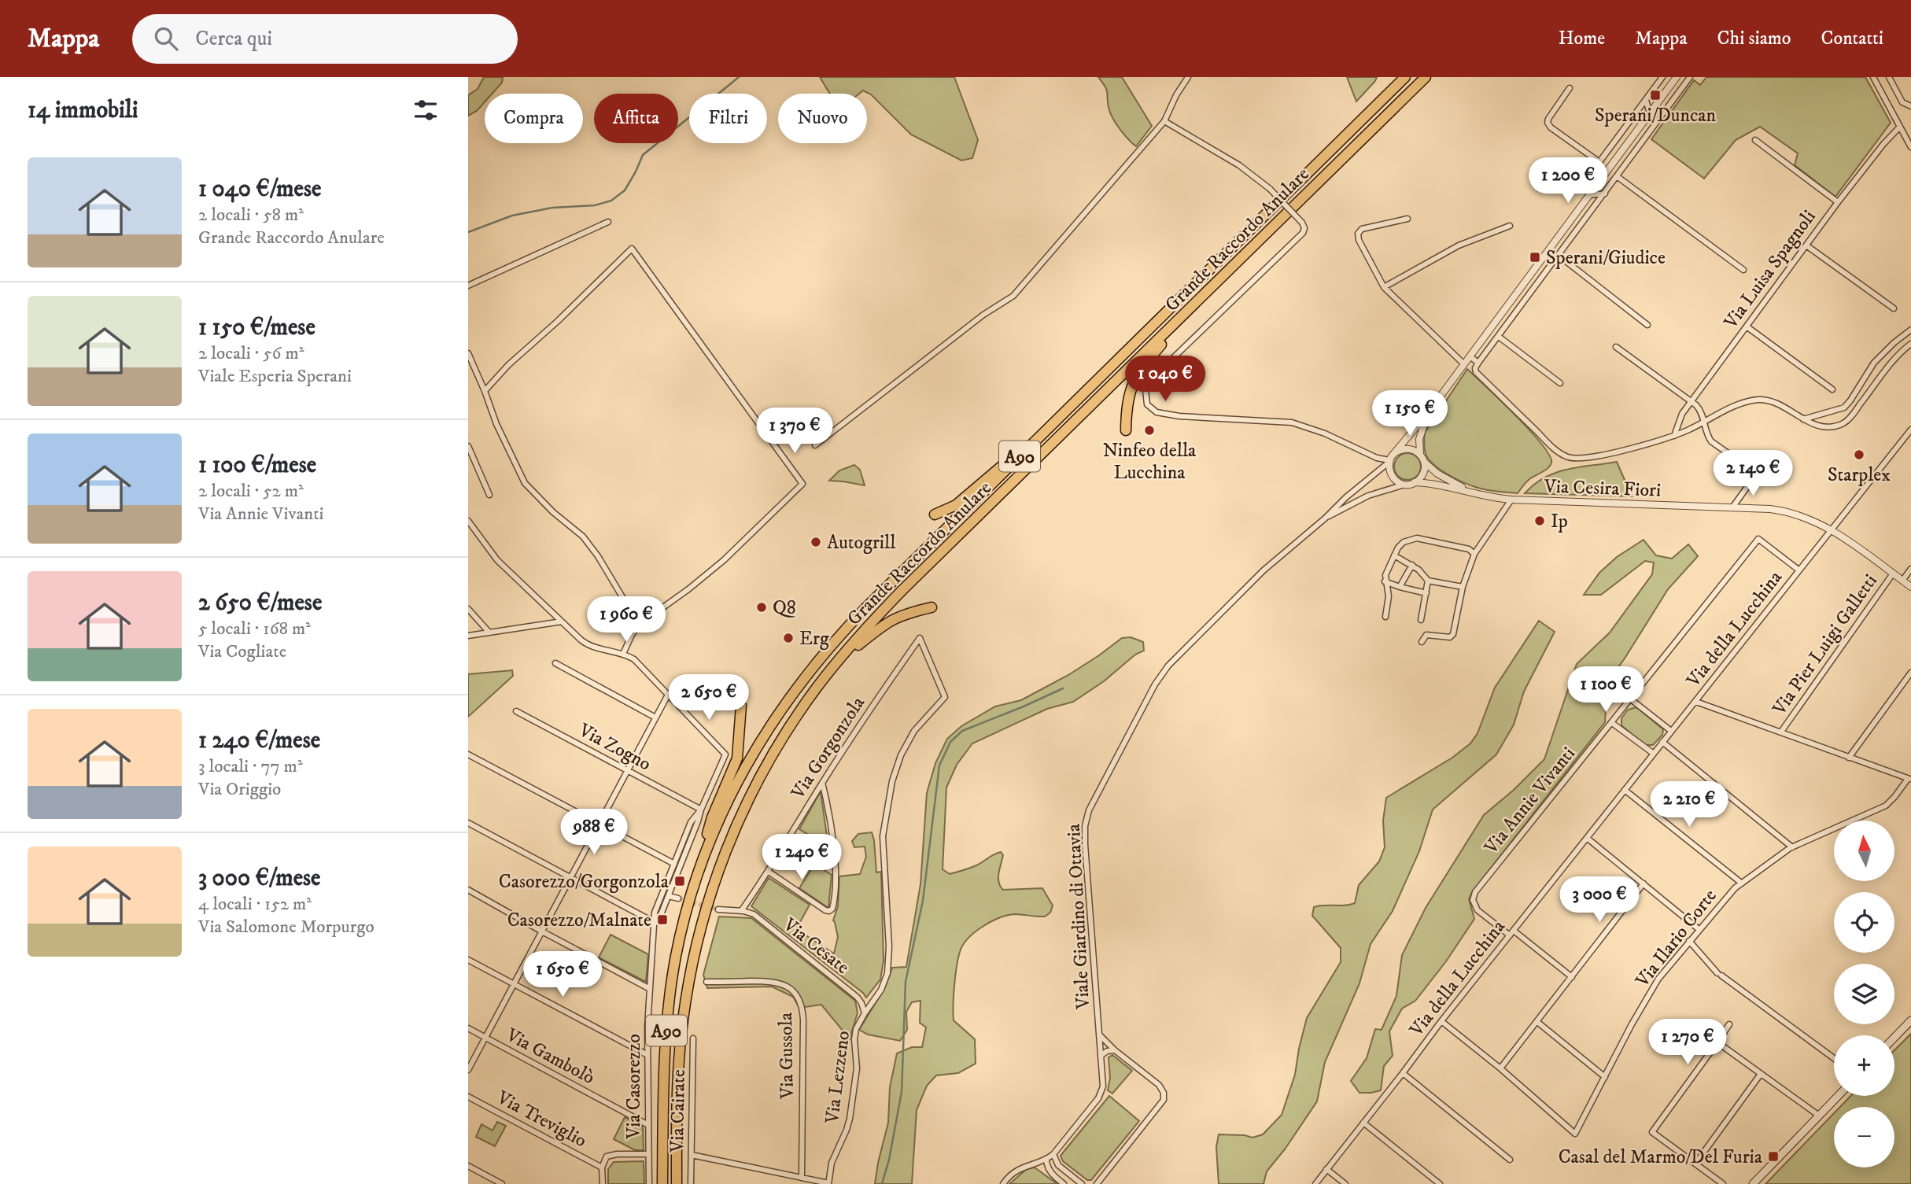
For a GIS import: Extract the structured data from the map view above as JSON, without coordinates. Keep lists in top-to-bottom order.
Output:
{
  "streets": {
    "highway": ["Grande Raccordo Anulare", "A90"],
    "street": [
      "Via Luisa Spagnoli",
      "Via Cesira Fiori",
      "Via della Lucchina",
      "Via Pier Luigi Galletti",
      "Via Zogno",
      "Via Gorgonzola",
      "Via Annie Vivanti",
      "Viale Giardino di Ottavia",
      "Via Ilario Corte",
      "Via Cesate",
      "Via Gambolò",
      "Via Gussola",
      "Via Lezzeno",
      "Via Casorezzo",
      "Via Cairate",
      "Via Treviglio"
    ]
  },
  "crossings": [
    ["Via Cesira Fiori", "Via della Lucchina"],
    ["Via Cesira Fiori", "Via Pier Luigi Galletti"],
    ["Via Cesira Fiori", "Viale Giardino di Ottavia"],
    ["Via della Lucchina", "Via Annie Vivanti"],
    ["Via Zogno", "Via Casorezzo"],
    ["Via Gorgonzola", "Via Cesate"],
    ["Via Gorgonzola", "Via Lezzeno"],
    ["Via Cesate", "Via Lezzeno"],
    ["Via Gambolò", "Via Casorezzo"]
  ],
  "places": {
    "transit": [
      "Sperani/Duncan",
      "Sperani/Giudice",
      "Casorezzo/Gorgonzola",
      "Casorezzo/Malnate",
      "Casal del Marmo/Del Furia"
    ],
    "other": [
      "Ninfeo della Lucchina",
      "Starplex",
      "Ip",
      "Autogrill",
      "Q8",
      "Erg"
    ]
  },
  "north": "top",
  "page": {
    "header": "Mappa",
    "search": "Cerca qui",
    "nav": [
      "Home",
      "Mappa",
      "Chi siamo",
      "Contatti"
    ],
    "heading": "14 immobili",
    "chip": [
      "Compra",
      "Affitta",
      "Filtri",
      "Nuovo"
    ],
    "list": [
      {
        "name": "1 040 €/mese",
        "note": "2 locali · 58 m² · Grande Raccordo Anulare"
      },
      {
        "name": "1 150 €/mese",
        "note": "2 locali · 56 m² · Viale Esperia Sperani"
      },
      {
        "name": "1 100 €/mese",
        "note": "2 locali · 52 m² · Via Annie Vivanti"
      },
      {
        "name": "2 650 €/mese",
        "note": "5 locali · 168 m² · Via Cogliate"
      },
      {
        "name": "1 240 €/mese",
        "note": "3 locali · 77 m² · Via Origgio"
      },
      {
        "name": "3 000 €/mese",
        "note": "4 locali · 152 m² · Via Salomone Morpurgo"
      }
    ],
    "price": [
      "1 200 €",
      "1 040 €",
      "1 150 €",
      "1 370 €",
      "2 140 €",
      "1 960 €",
      "1 100 €",
      "2 650 €",
      "2 210 €",
      "988 €",
      "1 240 €",
      "3 000 €",
      "1 650 €",
      "1 270 €"
    ],
    "map_buttons": ["+", "−"]
  }
}
